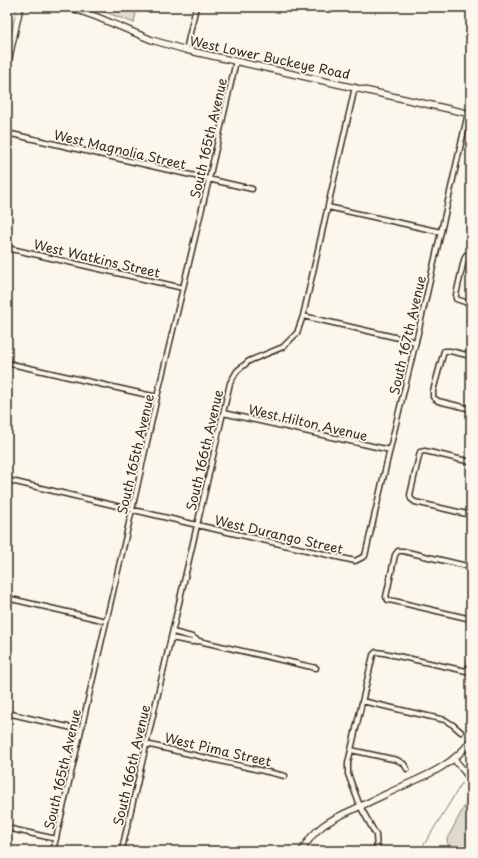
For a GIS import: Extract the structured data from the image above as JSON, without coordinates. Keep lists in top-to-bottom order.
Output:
{
  "streets": {
    "main road": ["West Lower Buckeye Road"],
    "street": [
      "South 165th Avenue",
      "West Magnolia Street",
      "West Watkins Street",
      "South 167th Avenue",
      "West Hilton Avenue",
      "South 166th Avenue",
      "West Durango Street",
      "West Pima Street"
    ]
  },
  "crossings": [
    ["West Lower Buckeye Road", "South 165th Avenue"],
    ["West Lower Buckeye Road", "South 167th Avenue"],
    ["West Lower Buckeye Road", "South 166th Avenue"],
    ["South 165th Avenue", "West Magnolia Street"],
    ["South 165th Avenue", "West Watkins Street"],
    ["South 165th Avenue", "West Durango Street"],
    ["South 167th Avenue", "West Hilton Avenue"],
    ["South 167th Avenue", "West Durango Street"],
    ["West Hilton Avenue", "South 166th Avenue"],
    ["South 166th Avenue", "West Durango Street"],
    ["South 166th Avenue", "West Pima Street"]
  ]
}
